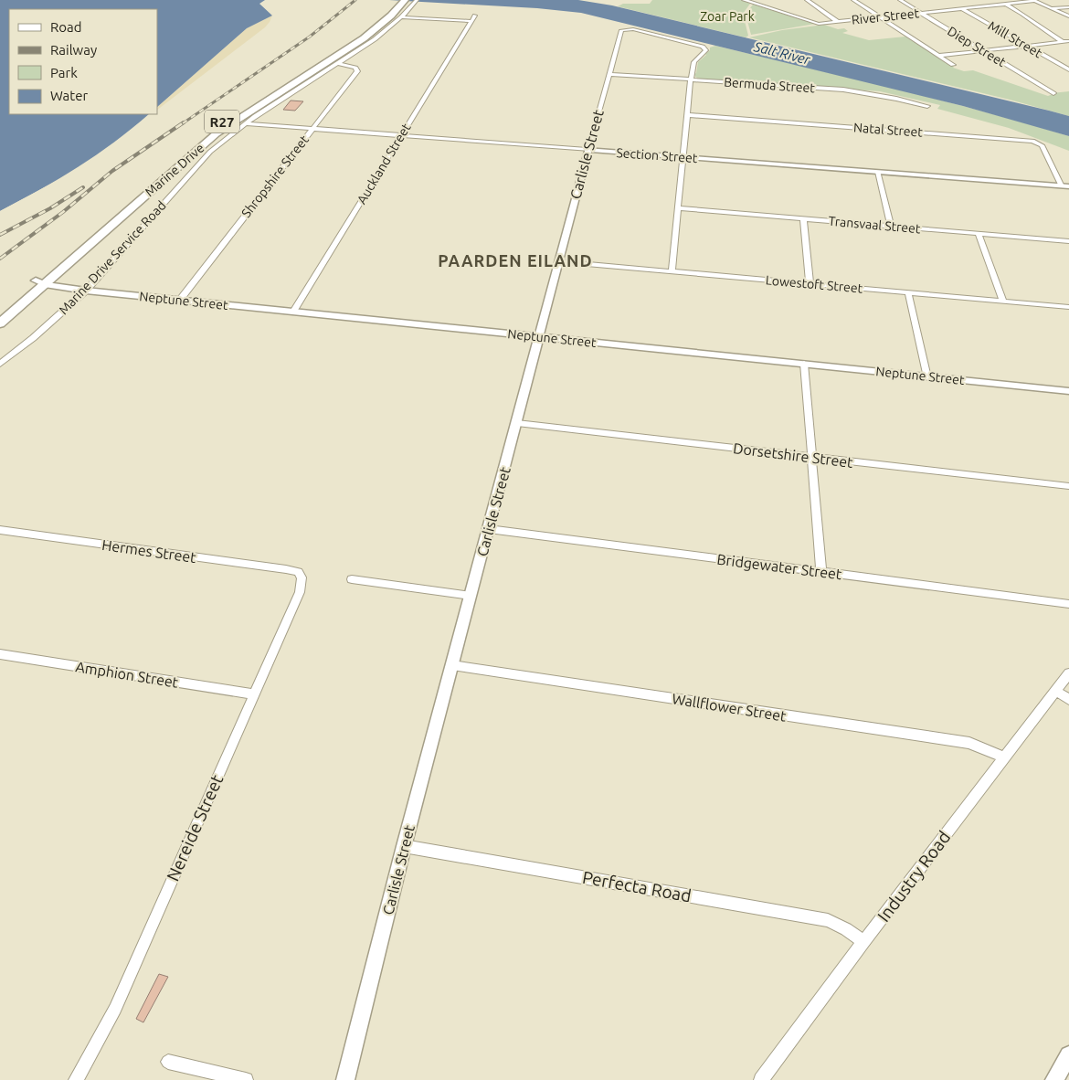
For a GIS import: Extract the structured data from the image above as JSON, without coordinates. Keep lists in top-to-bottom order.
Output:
{
  "streets": {
    "main road": ["R27", "Marine Drive"],
    "street": [
      "River Street",
      "Mill Street",
      "Diep Street",
      "Bermuda Street",
      "Natal Street",
      "Carlisle Street",
      "Section Street",
      "Auckland Street",
      "Shropshire Street",
      "Transvaal Street",
      "Marine Drive Service Road",
      "Lowestoft Street",
      "Neptune Street",
      "Dorsetshire Street",
      "Hermes Street",
      "Bridgewater Street",
      "Amphion Street",
      "Wallflower Street",
      "Nereide Street",
      "Industry Road",
      "Perfecta Road"
    ]
  },
  "crossings": [
    ["River Street", "Mill Street"],
    ["River Street", "Diep Street"],
    ["Bermuda Street", "Carlisle Street"],
    ["Natal Street", "Section Street"],
    ["Carlisle Street", "Section Street"],
    ["Carlisle Street", "Lowestoft Street"],
    ["Carlisle Street", "Neptune Street"],
    ["Carlisle Street", "Dorsetshire Street"],
    ["Carlisle Street", "Bridgewater Street"],
    ["Carlisle Street", "Wallflower Street"],
    ["Carlisle Street", "Perfecta Road"],
    ["Section Street", "Auckland Street"],
    ["Section Street", "Shropshire Street"],
    ["Section Street", "Marine Drive Service Road"],
    ["Auckland Street", "Neptune Street"],
    ["Marine Drive", "Neptune Street"],
    ["Shropshire Street", "Marine Drive Service Road"],
    ["Shropshire Street", "Neptune Street"],
    ["Marine Drive Service Road", "Neptune Street"],
    ["Hermes Street", "Nereide Street"],
    ["Amphion Street", "Nereide Street"],
    ["Wallflower Street", "Industry Road"],
    ["Industry Road", "Perfecta Road"]
  ],
  "districts": ["PAARDEN EILAND"],
  "water": ["Salt River"],
  "parks": ["Zoar Park"],
  "legend": [
    "Road",
    "Railway",
    "Park",
    "Water"
  ]
}
